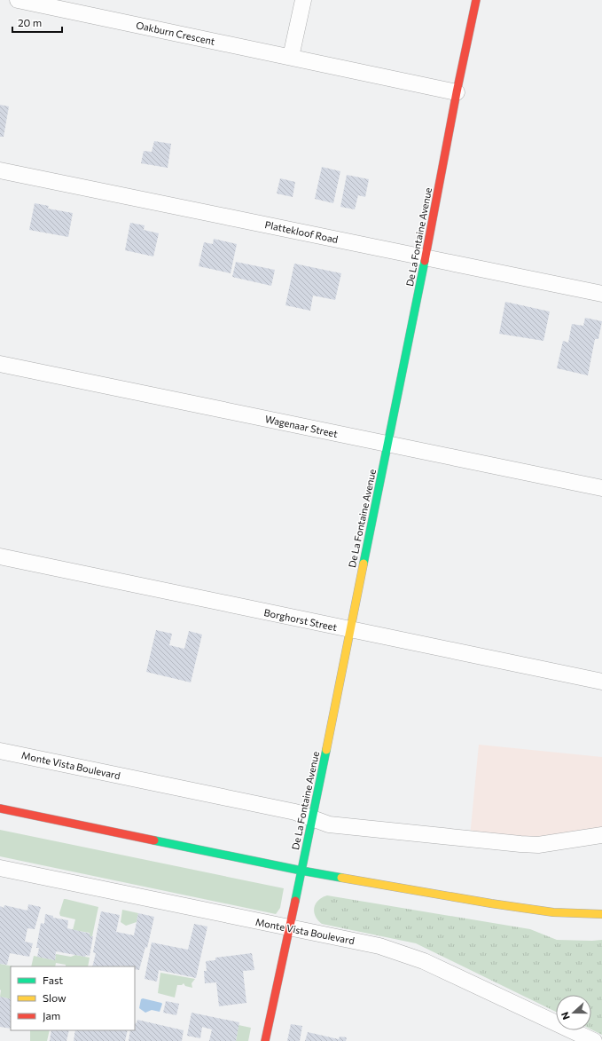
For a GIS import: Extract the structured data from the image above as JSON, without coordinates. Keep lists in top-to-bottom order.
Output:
{
  "streets": {
    "street": [
      "Oakburn Crescent",
      "Plattekloof Road",
      "De La Fontaine Avenue",
      "Wagenaar Street",
      "Borghorst Street",
      "Monte Vista Boulevard"
    ]
  },
  "crossings": [
    ["Oakburn Crescent", "De La Fontaine Avenue"],
    ["Plattekloof Road", "De La Fontaine Avenue"],
    ["De La Fontaine Avenue", "Wagenaar Street"],
    ["De La Fontaine Avenue", "Borghorst Street"],
    ["De La Fontaine Avenue", "Monte Vista Boulevard"]
  ],
  "legend": ["Fast", "Slow", "Jam"],
  "scale_bar": "20 m",
  "north": "left"
}
